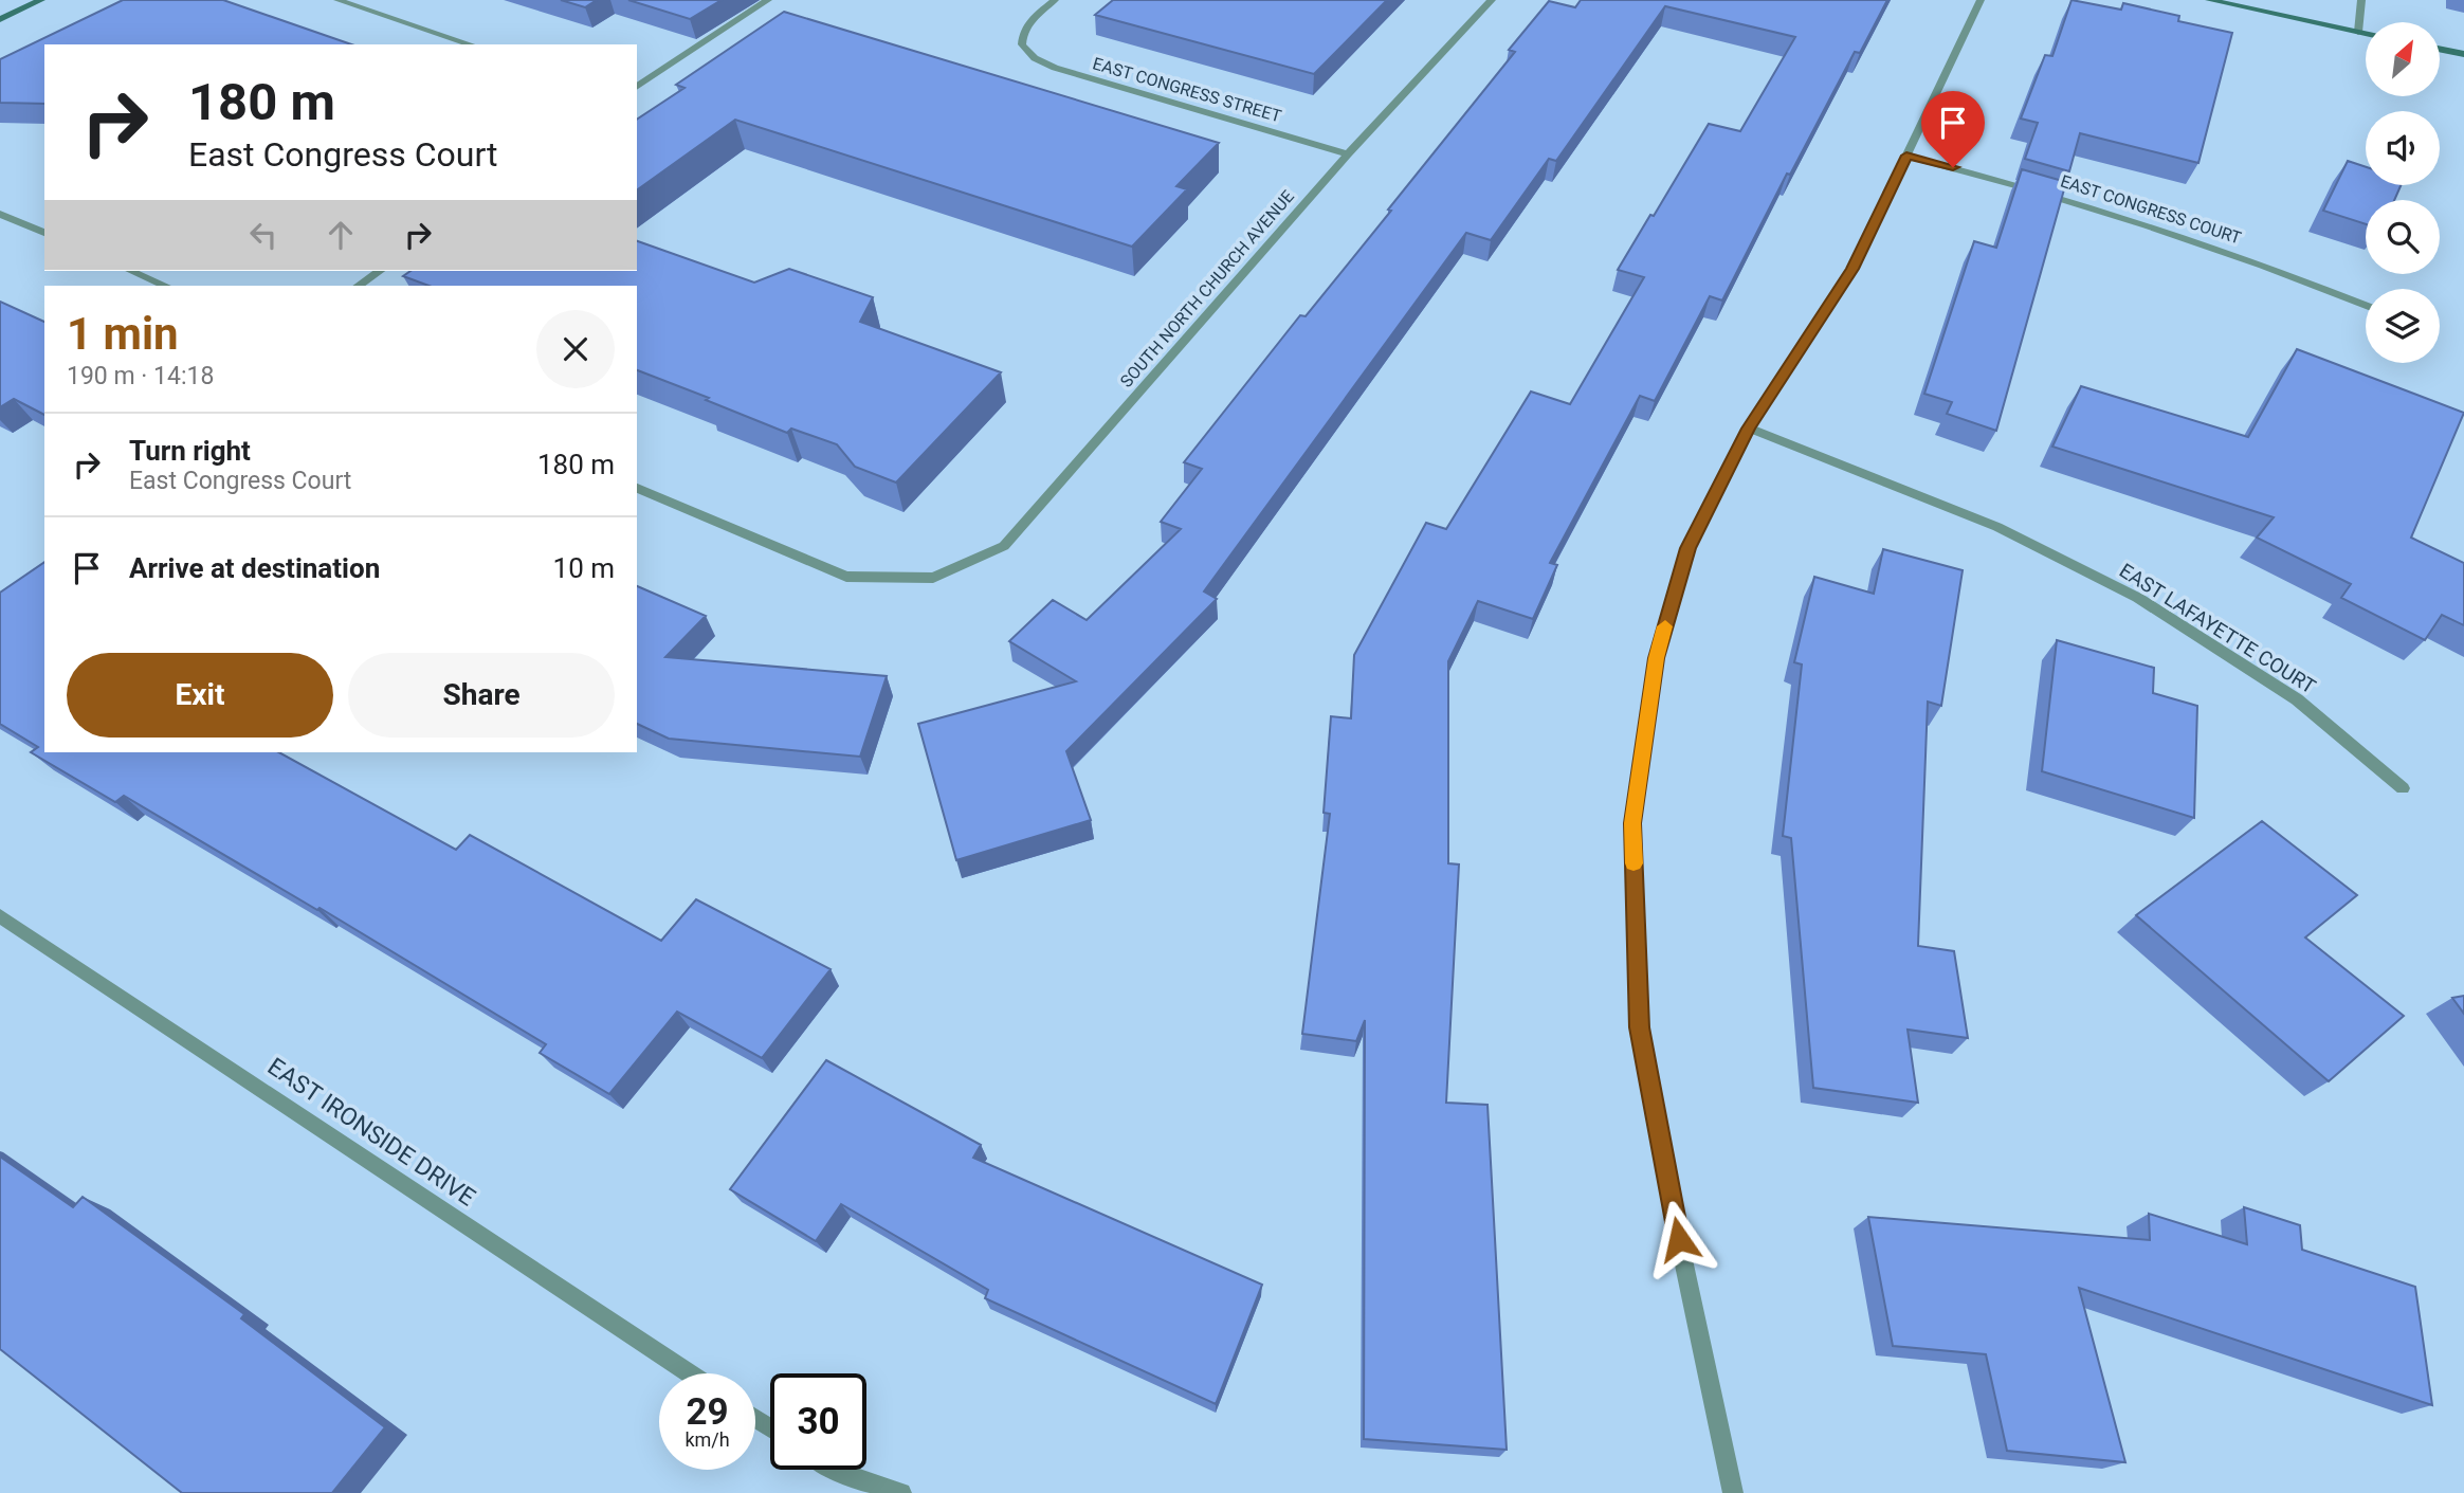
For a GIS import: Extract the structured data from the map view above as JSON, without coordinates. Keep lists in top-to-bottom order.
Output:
{
  "streets": {
    "street": [
      "EAST CONGRESS STREET",
      "EAST CONGRESS COURT",
      "SOUTH NORTH CHURCH AVENUE",
      "EAST LAFAYETTE COURT",
      "EAST IRONSIDE DRIVE"
    ]
  },
  "crossings": [
    ["EAST CONGRESS STREET", "SOUTH NORTH CHURCH AVENUE"]
  ],
  "north": "top right",
  "page": {
    "turn": ["180 m", "East Congress Court"],
    "heading": ["1 min", "190 m · 14:18"],
    "list": [
      {
        "name": "Turn right",
        "note": "East Congress Court",
        "value": "180 m"
      },
      {
        "name": "Arrive at destination",
        "value": "10 m"
      }
    ],
    "buttons": ["Exit", "Share"],
    "speed": "29 km/h",
    "limit": "30"
  }
}
